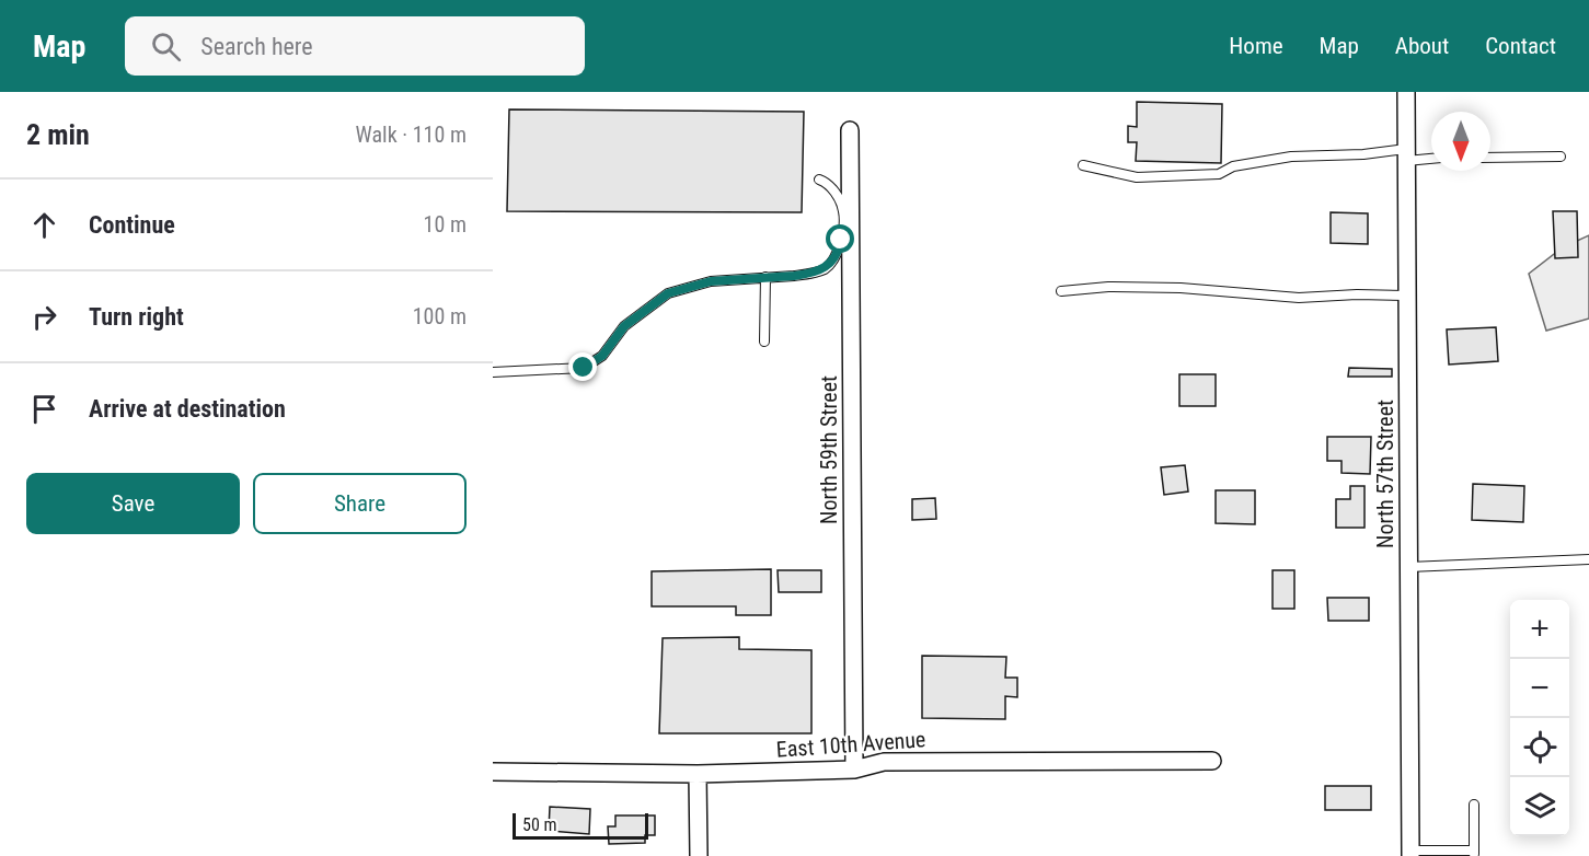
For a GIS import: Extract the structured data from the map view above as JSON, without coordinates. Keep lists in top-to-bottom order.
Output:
{
  "streets": {
    "street": ["North 59th Street", "North 57th Street", "East 10th Avenue"]
  },
  "crossings": [
    ["North 59th Street", "East 10th Avenue"]
  ],
  "scale_bar": "50 m",
  "north": "bottom",
  "page": {
    "header": "Map",
    "search": "Search here",
    "nav": [
      "Home",
      "Map",
      "About",
      "Contact"
    ],
    "heading": ["2 min", "Walk · 110 m"],
    "list": [
      ["Continue", "10 m"],
      ["Turn right", "100 m"],
      "Arrive at destination"
    ],
    "buttons": ["Save", "Share"],
    "map_buttons": ["+", "−"],
    "scale": "50 m"
  }
}
